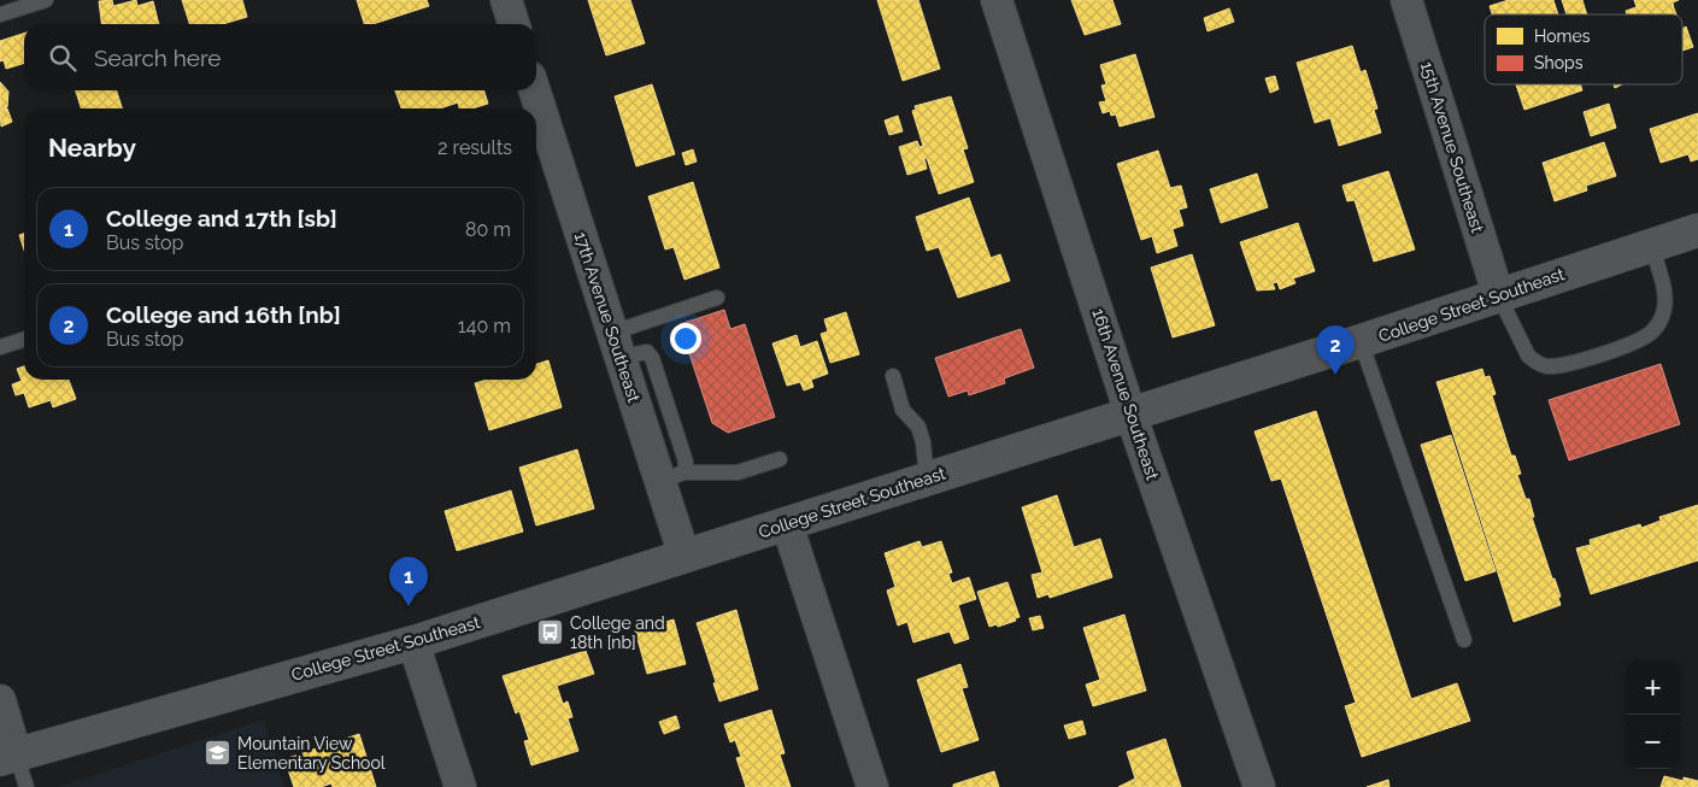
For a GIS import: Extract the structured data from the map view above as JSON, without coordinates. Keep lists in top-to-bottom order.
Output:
{
  "streets": {
    "main road": ["College Street Southeast"],
    "street": ["15th Avenue Southeast", "17th Avenue Southeast", "16th Avenue Southeast"]
  },
  "crossings": [
    ["15th Avenue Southeast", "College Street Southeast"],
    ["College Street Southeast", "17th Avenue Southeast"],
    ["College Street Southeast", "16th Avenue Southeast"]
  ],
  "places": {
    "bus stop": ["College and 18th [nb]"],
    "school or university": ["Mountain View Elementary School"]
  },
  "legend": ["Homes", "Shops"],
  "page": {
    "search": "Search here",
    "heading": ["Nearby", "2 results"],
    "list": [
      {
        "mark": "1",
        "name": "College and 17th [sb]",
        "note": "Bus stop",
        "value": "80 m"
      },
      {
        "mark": "2",
        "name": "College and 16th [nb]",
        "note": "Bus stop",
        "value": "140 m"
      }
    ],
    "pins": ["2", "1"],
    "map_buttons": ["+", "−"]
  }
}
